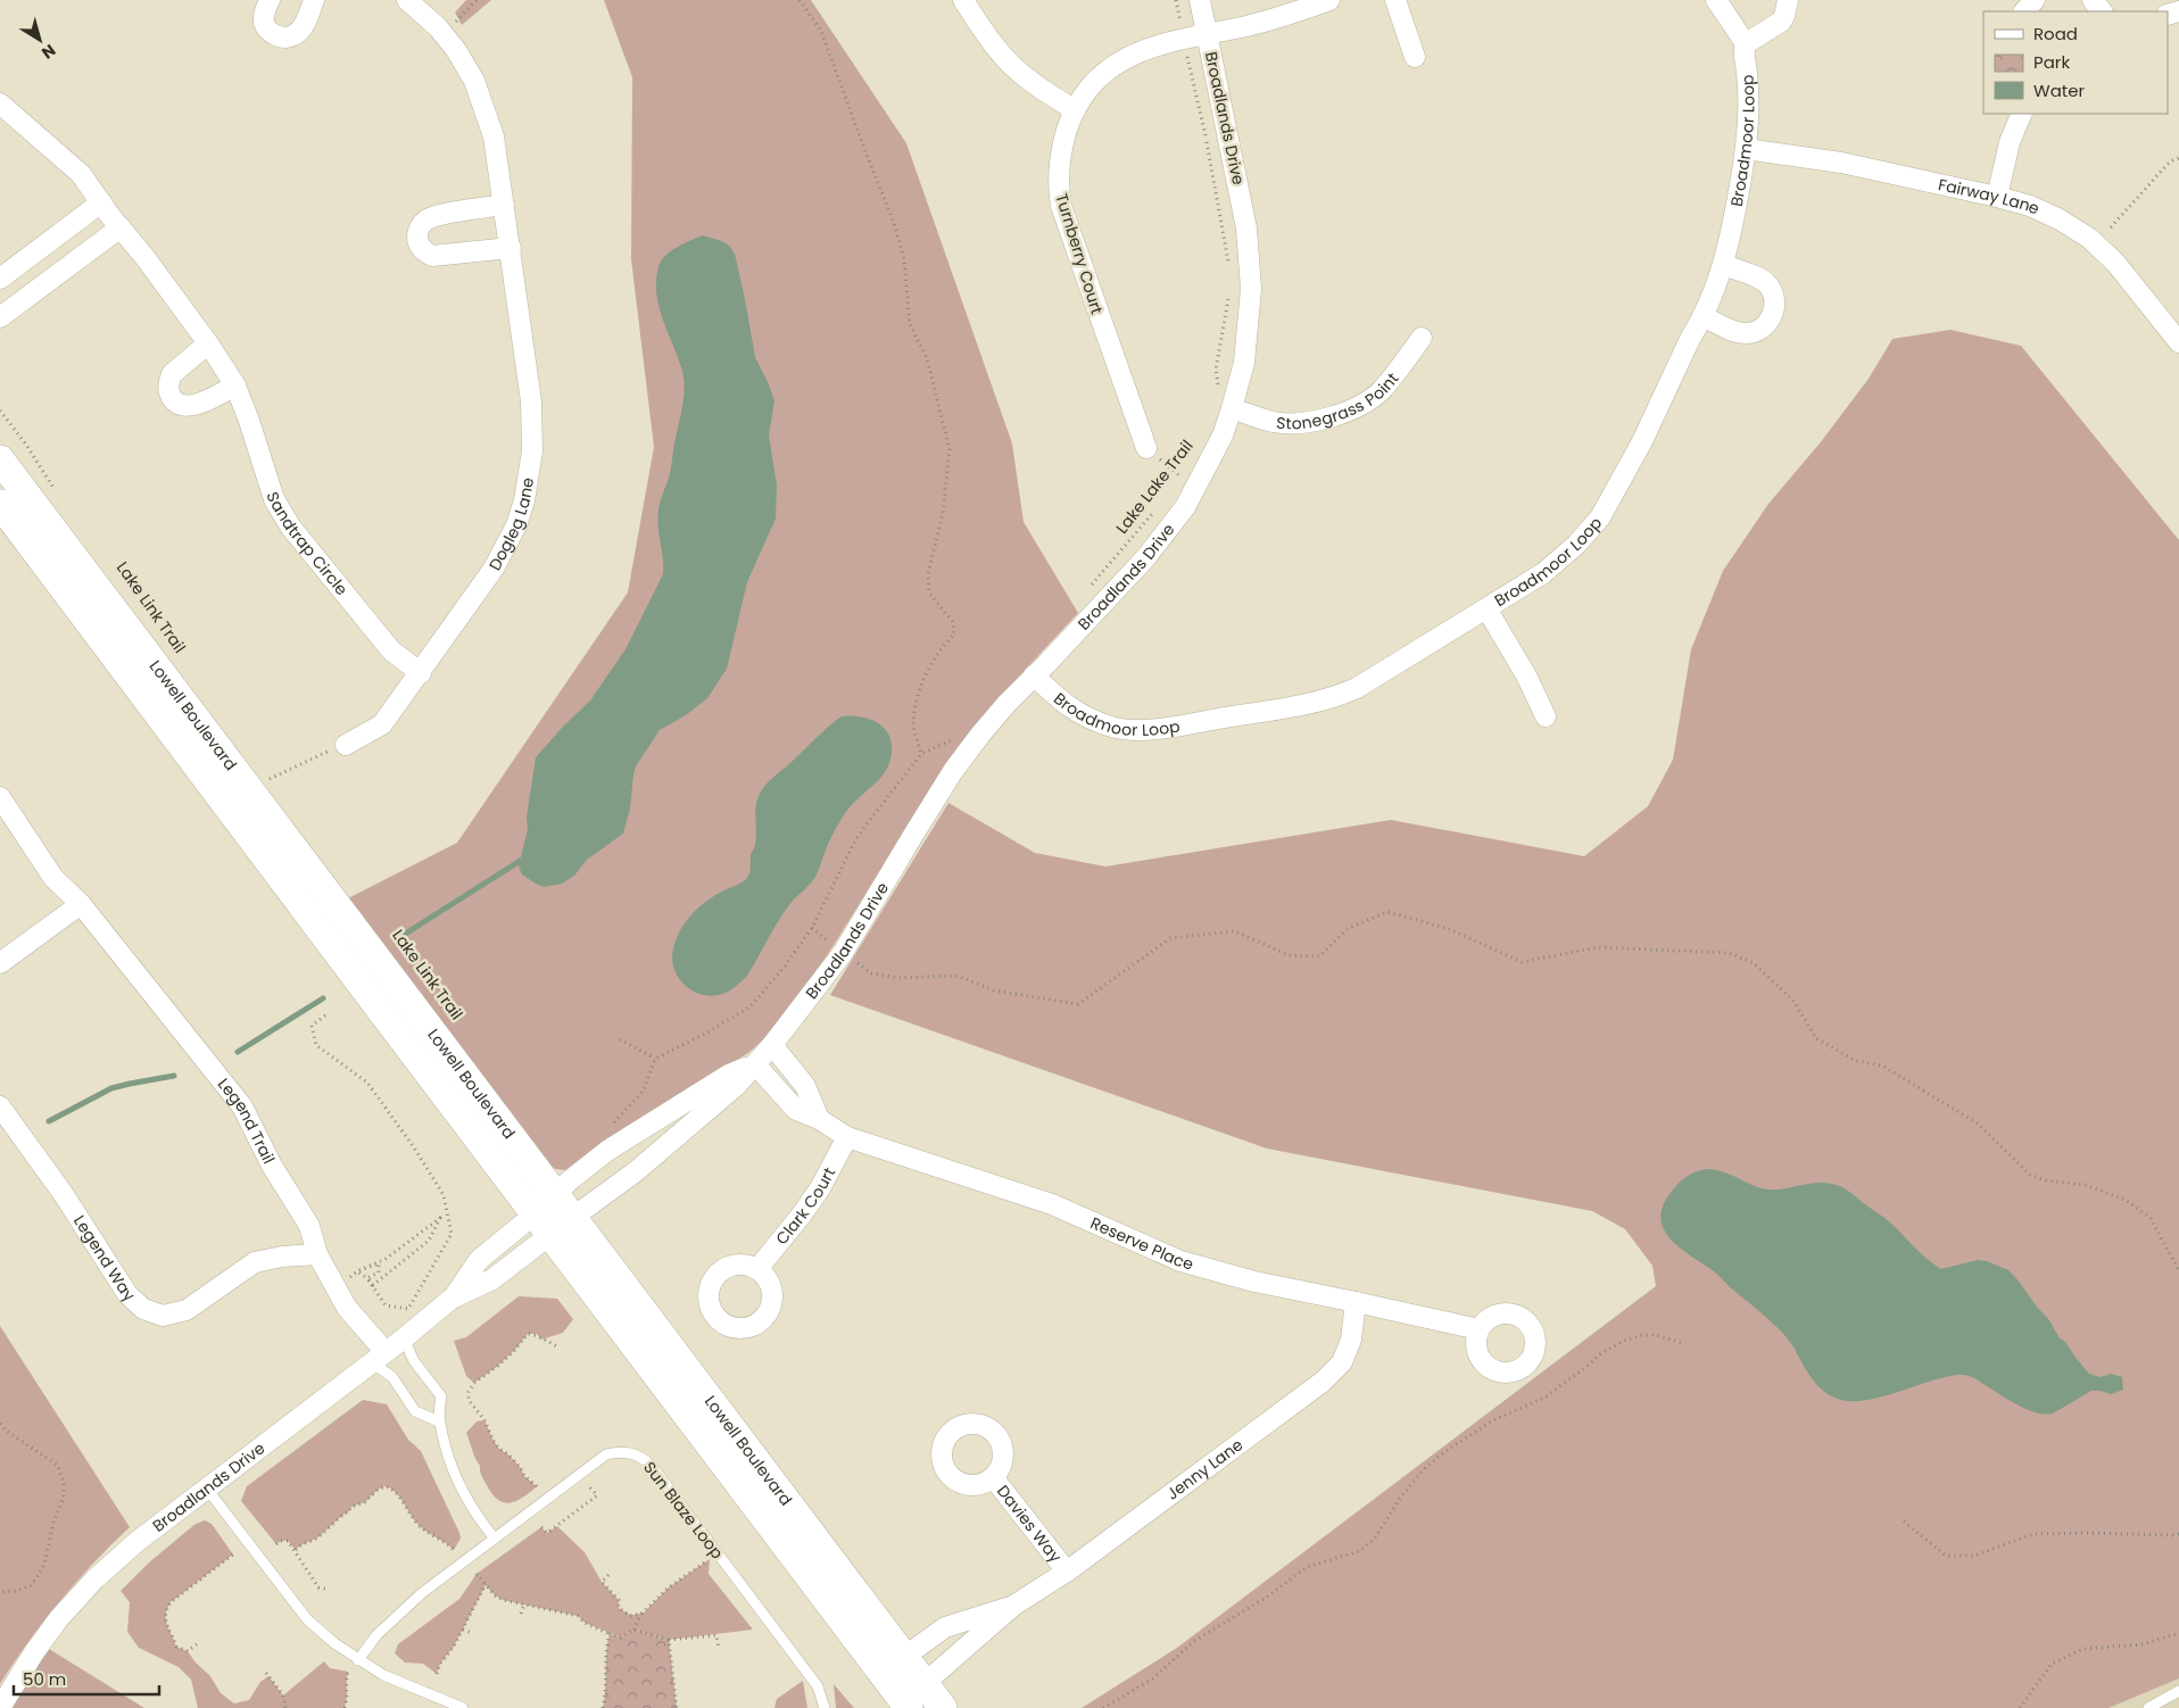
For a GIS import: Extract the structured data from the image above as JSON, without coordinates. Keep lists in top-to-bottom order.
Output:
{
  "streets": {
    "main road": ["Lowell Boulevard"],
    "street": [
      "Broadlands Drive",
      "Broadmoor Loop",
      "Fairway Lane",
      "Turnberry Court",
      "Stonegrass Point",
      "Dogleg Lane",
      "Sandtrap Circle",
      "Legend Trail",
      "Clark Court",
      "Reserve Place",
      "Legend Way",
      "Jenny Lane",
      "Davies Way"
    ],
    "lane": ["Sun Blaze Loop"],
    "path": ["Lake Lake Trail"]
  },
  "crossings": [
    ["Broadlands Drive", "Broadmoor Loop"],
    ["Broadlands Drive", "Turnberry Court"],
    ["Broadlands Drive", "Stonegrass Point"],
    ["Broadlands Drive", "Lowell Boulevard"],
    ["Broadlands Drive", "Legend Trail"],
    ["Broadlands Drive", "Reserve Place"],
    ["Broadmoor Loop", "Fairway Lane"],
    ["Dogleg Lane", "Sandtrap Circle"],
    ["Lowell Boulevard", "Jenny Lane"],
    ["Legend Trail", "Legend Way"],
    ["Clark Court", "Reserve Place"],
    ["Reserve Place", "Jenny Lane"],
    ["Jenny Lane", "Davies Way"]
  ],
  "legend": ["Road", "Park", "Water"],
  "scale_bar": "50 m",
  "north": "bottom right"
}
